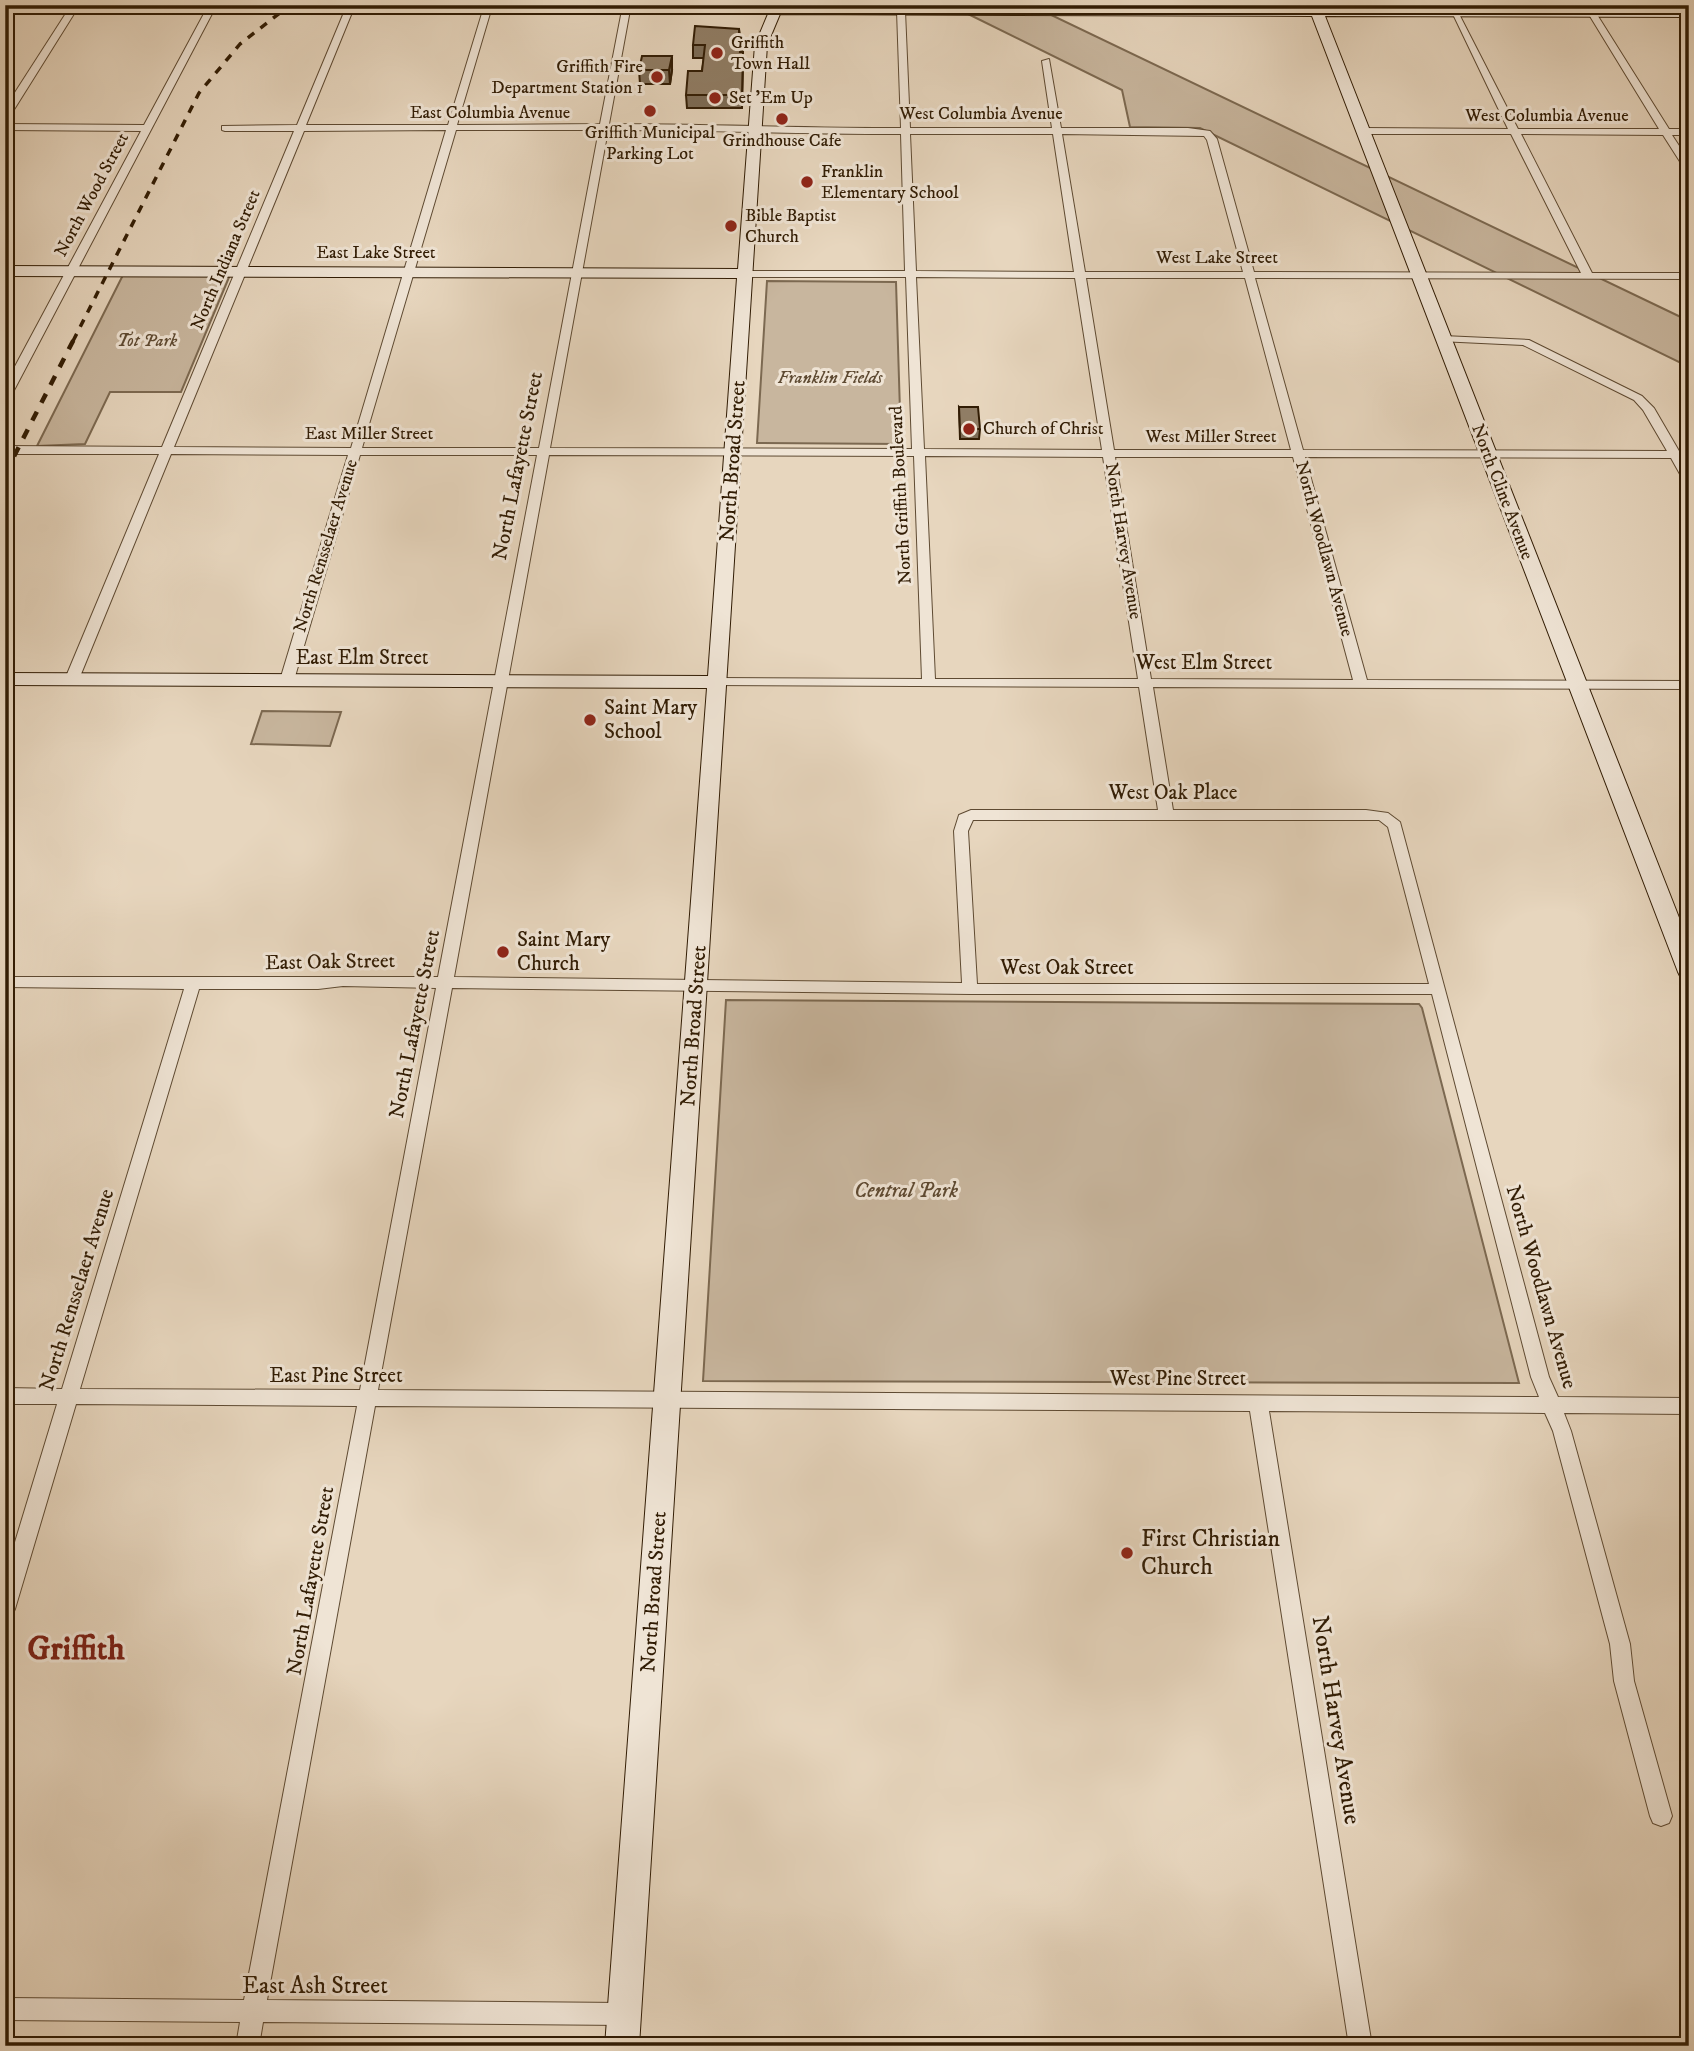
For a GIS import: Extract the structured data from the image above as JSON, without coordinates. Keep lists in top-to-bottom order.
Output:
{
  "streets": {
    "street": [
      "East Columbia Avenue",
      "West Columbia Avenue",
      "North Wood Street",
      "East Lake Street",
      "West Lake Street",
      "North Indiana Street",
      "East Miller Street",
      "West Miller Street",
      "North Broad Street",
      "North Lafayette Street",
      "North Cline Avenue",
      "North Griffith Boulevard",
      "North Harvey Avenue",
      "North Rensselaer Avenue",
      "North Woodlawn Avenue",
      "East Elm Street",
      "West Elm Street",
      "West Oak Place",
      "East Oak Street",
      "West Oak Street",
      "East Pine Street",
      "West Pine Street",
      "East Ash Street"
    ]
  },
  "crossings": [
    ["East Columbia Avenue", "West Columbia Avenue"],
    ["East Columbia Avenue", "North Indiana Street"],
    ["East Columbia Avenue", "North Broad Street"],
    ["East Columbia Avenue", "North Lafayette Street"],
    ["East Columbia Avenue", "North Rensselaer Avenue"],
    ["West Columbia Avenue", "North Broad Street"],
    ["West Columbia Avenue", "North Cline Avenue"],
    ["West Columbia Avenue", "North Griffith Boulevard"],
    ["West Columbia Avenue", "North Harvey Avenue"],
    ["West Columbia Avenue", "North Woodlawn Avenue"],
    ["North Wood Street", "East Lake Street"],
    ["East Lake Street", "West Lake Street"],
    ["East Lake Street", "North Indiana Street"],
    ["East Lake Street", "North Broad Street"],
    ["East Lake Street", "North Lafayette Street"],
    ["East Lake Street", "North Rensselaer Avenue"],
    ["West Lake Street", "North Broad Street"],
    ["West Lake Street", "North Cline Avenue"],
    ["West Lake Street", "North Griffith Boulevard"],
    ["West Lake Street", "North Harvey Avenue"],
    ["West Lake Street", "North Woodlawn Avenue"],
    ["North Indiana Street", "East Miller Street"],
    ["North Indiana Street", "East Elm Street"],
    ["East Miller Street", "West Miller Street"],
    ["East Miller Street", "North Broad Street"],
    ["East Miller Street", "North Lafayette Street"],
    ["East Miller Street", "North Rensselaer Avenue"],
    ["West Miller Street", "North Broad Street"],
    ["West Miller Street", "North Cline Avenue"],
    ["West Miller Street", "North Griffith Boulevard"],
    ["West Miller Street", "North Harvey Avenue"],
    ["West Miller Street", "North Woodlawn Avenue"],
    ["North Broad Street", "East Elm Street"],
    ["North Broad Street", "West Elm Street"],
    ["North Broad Street", "East Oak Street"],
    ["North Broad Street", "West Oak Street"],
    ["North Broad Street", "East Pine Street"],
    ["North Broad Street", "West Pine Street"],
    ["North Broad Street", "East Ash Street"],
    ["North Lafayette Street", "East Elm Street"],
    ["North Lafayette Street", "East Oak Street"],
    ["North Lafayette Street", "East Pine Street"],
    ["North Lafayette Street", "East Ash Street"],
    ["North Cline Avenue", "West Elm Street"],
    ["North Griffith Boulevard", "West Elm Street"],
    ["North Harvey Avenue", "West Elm Street"],
    ["North Harvey Avenue", "West Oak Place"],
    ["North Harvey Avenue", "West Pine Street"],
    ["North Rensselaer Avenue", "East Elm Street"],
    ["North Rensselaer Avenue", "East Oak Street"],
    ["North Rensselaer Avenue", "East Pine Street"],
    ["North Woodlawn Avenue", "West Elm Street"],
    ["North Woodlawn Avenue", "West Oak Place"],
    ["North Woodlawn Avenue", "West Oak Street"],
    ["North Woodlawn Avenue", "West Pine Street"],
    ["East Elm Street", "West Elm Street"],
    ["West Oak Place", "West Oak Street"],
    ["East Oak Street", "West Oak Street"],
    ["East Pine Street", "West Pine Street"]
  ],
  "districts": ["Griffith"],
  "parks": ["Tot Park", "Franklin Fields", "Central Park"],
  "places": [
    "Griffith Town Hall",
    "Griffith Fire Department Station 1",
    "Set 'Em Up",
    "Griffith Municipal Parking Lot",
    "Grindhouse Cafe",
    "Franklin Elementary School",
    "Bible Baptist Church",
    "Church of Christ",
    "Saint Mary School",
    "Saint Mary Church",
    "First Christian Church"
  ]
}
